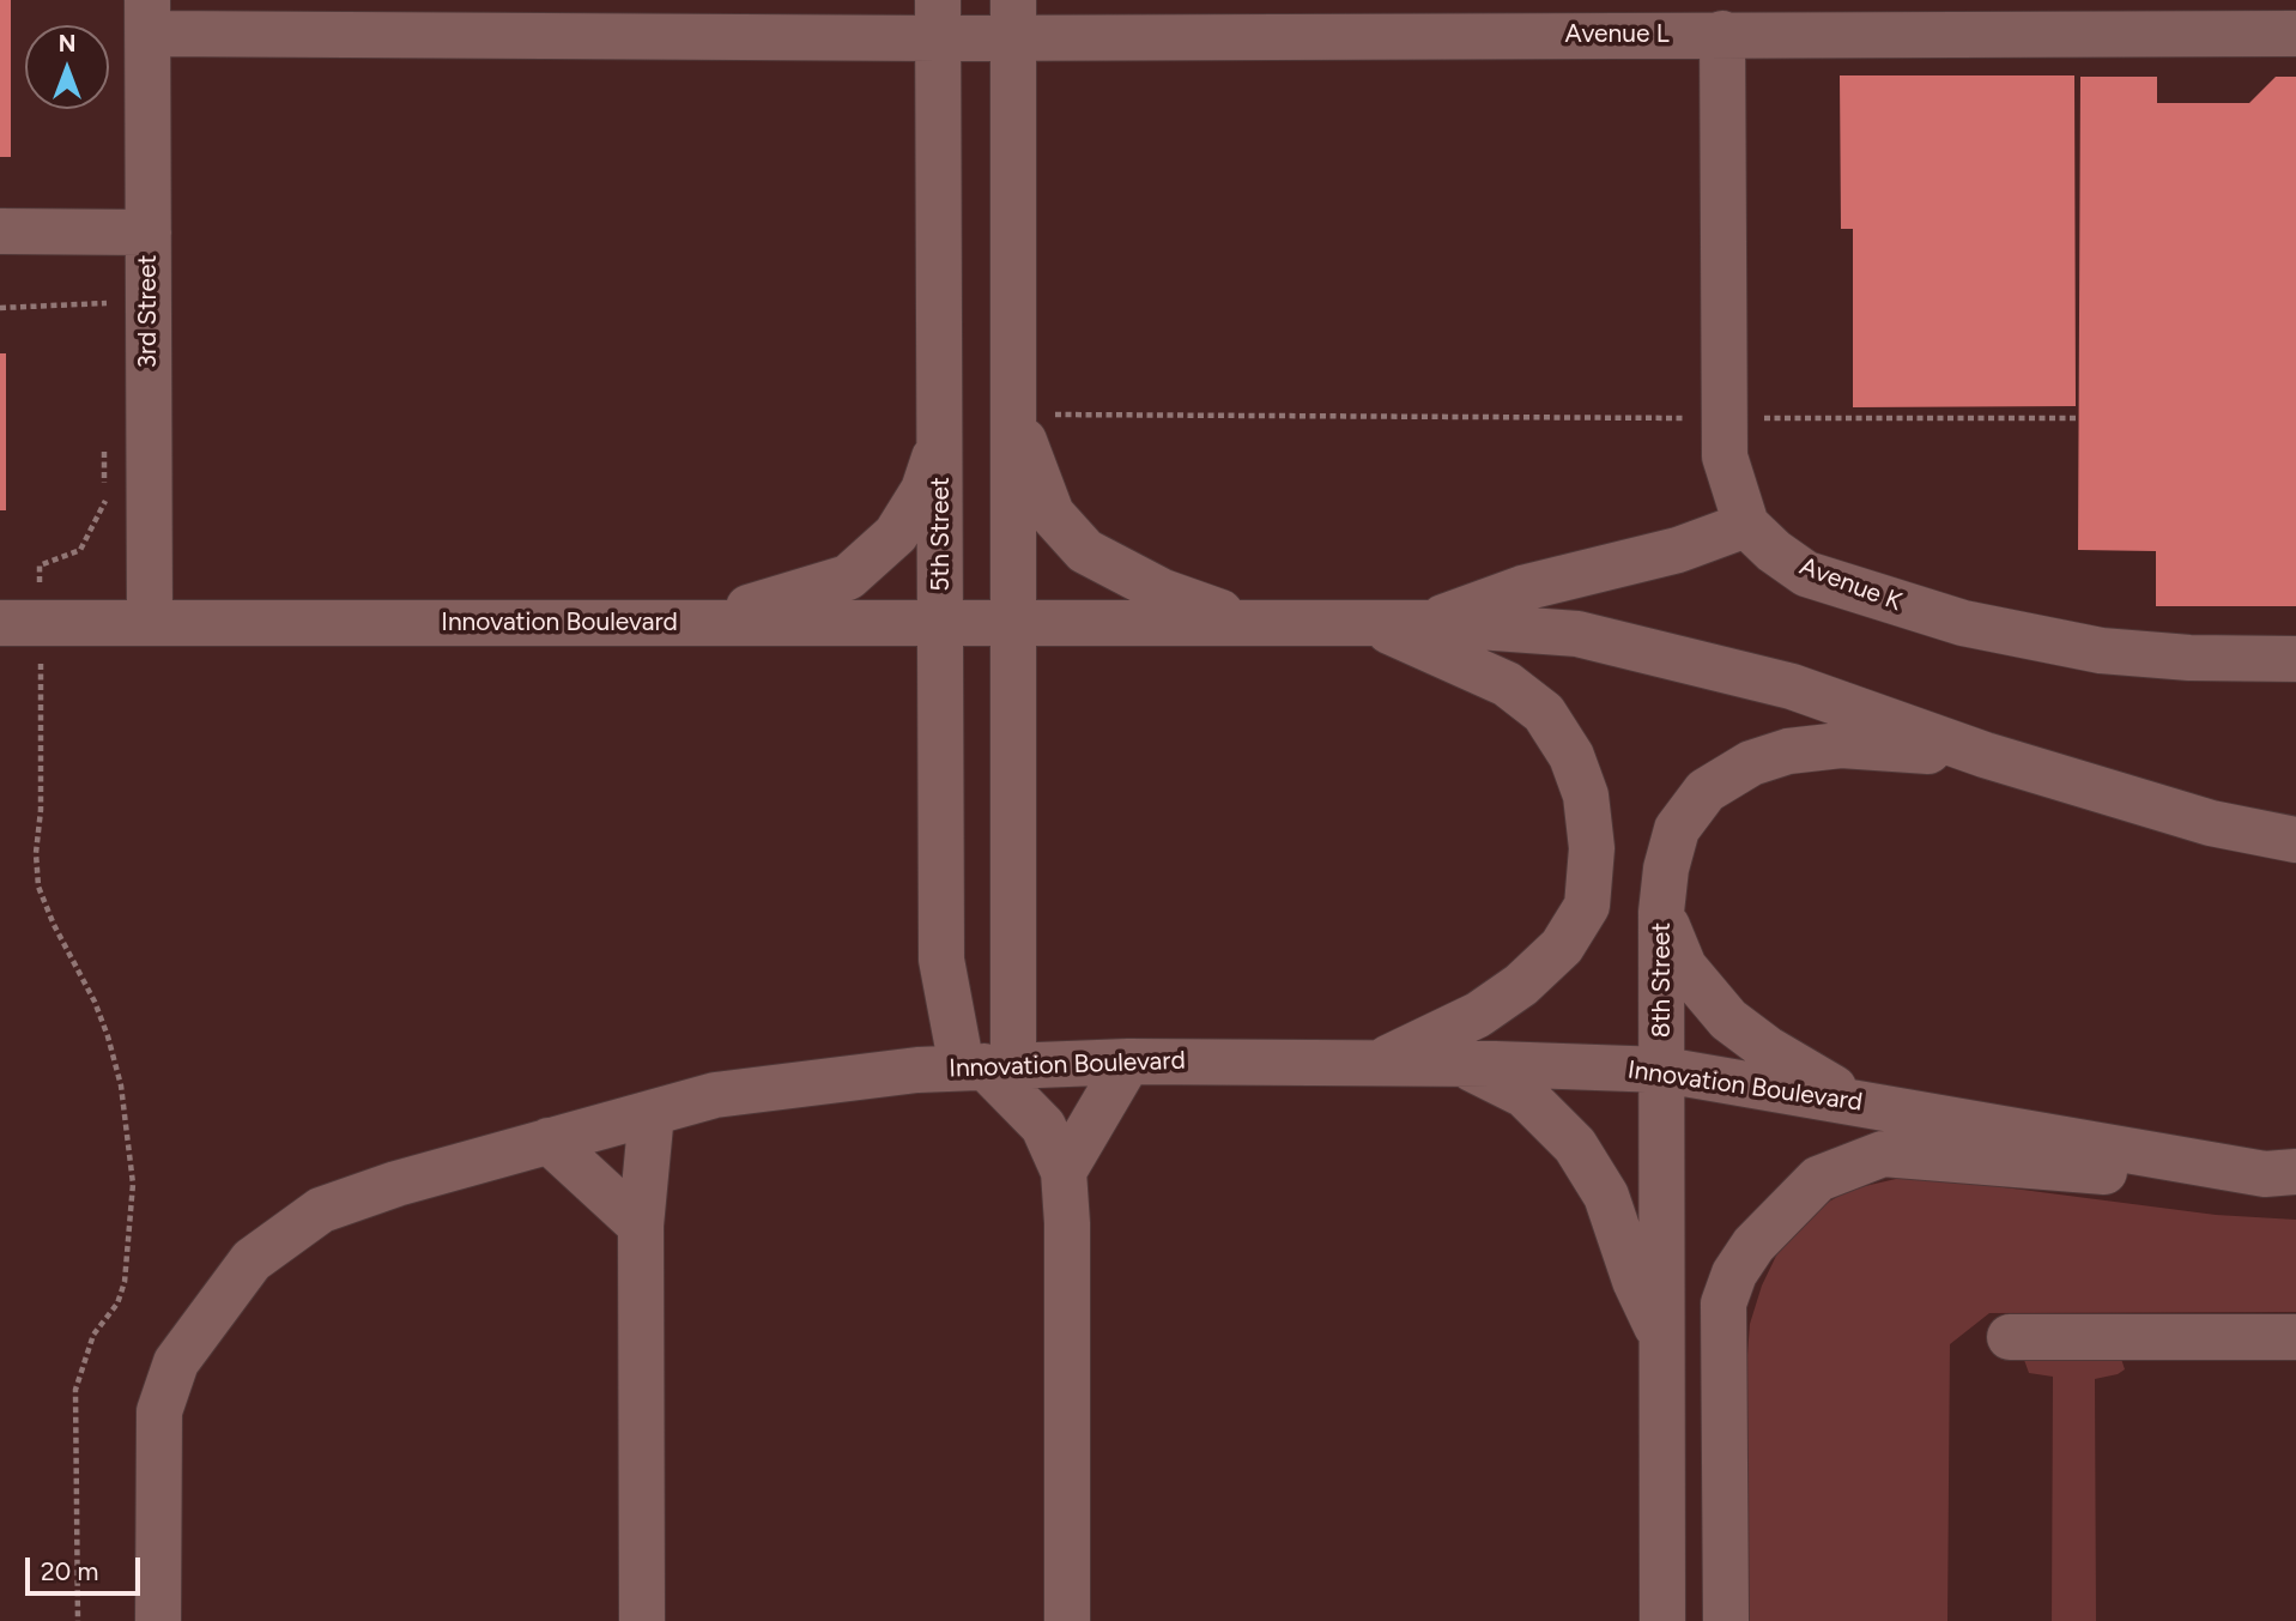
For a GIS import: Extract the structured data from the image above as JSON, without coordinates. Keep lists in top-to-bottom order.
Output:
{
  "streets": {
    "street": [
      "Avenue L",
      "3rd Street",
      "5th Street",
      "Avenue K",
      "Innovation Boulevard",
      "8th Street"
    ]
  },
  "crossings": [
    ["Avenue L", "3rd Street"],
    ["Avenue L", "5th Street"],
    ["3rd Street", "Innovation Boulevard"],
    ["5th Street", "Innovation Boulevard"],
    ["Innovation Boulevard", "8th Street"]
  ],
  "scale_bar": "20 m",
  "north": "top"
}
